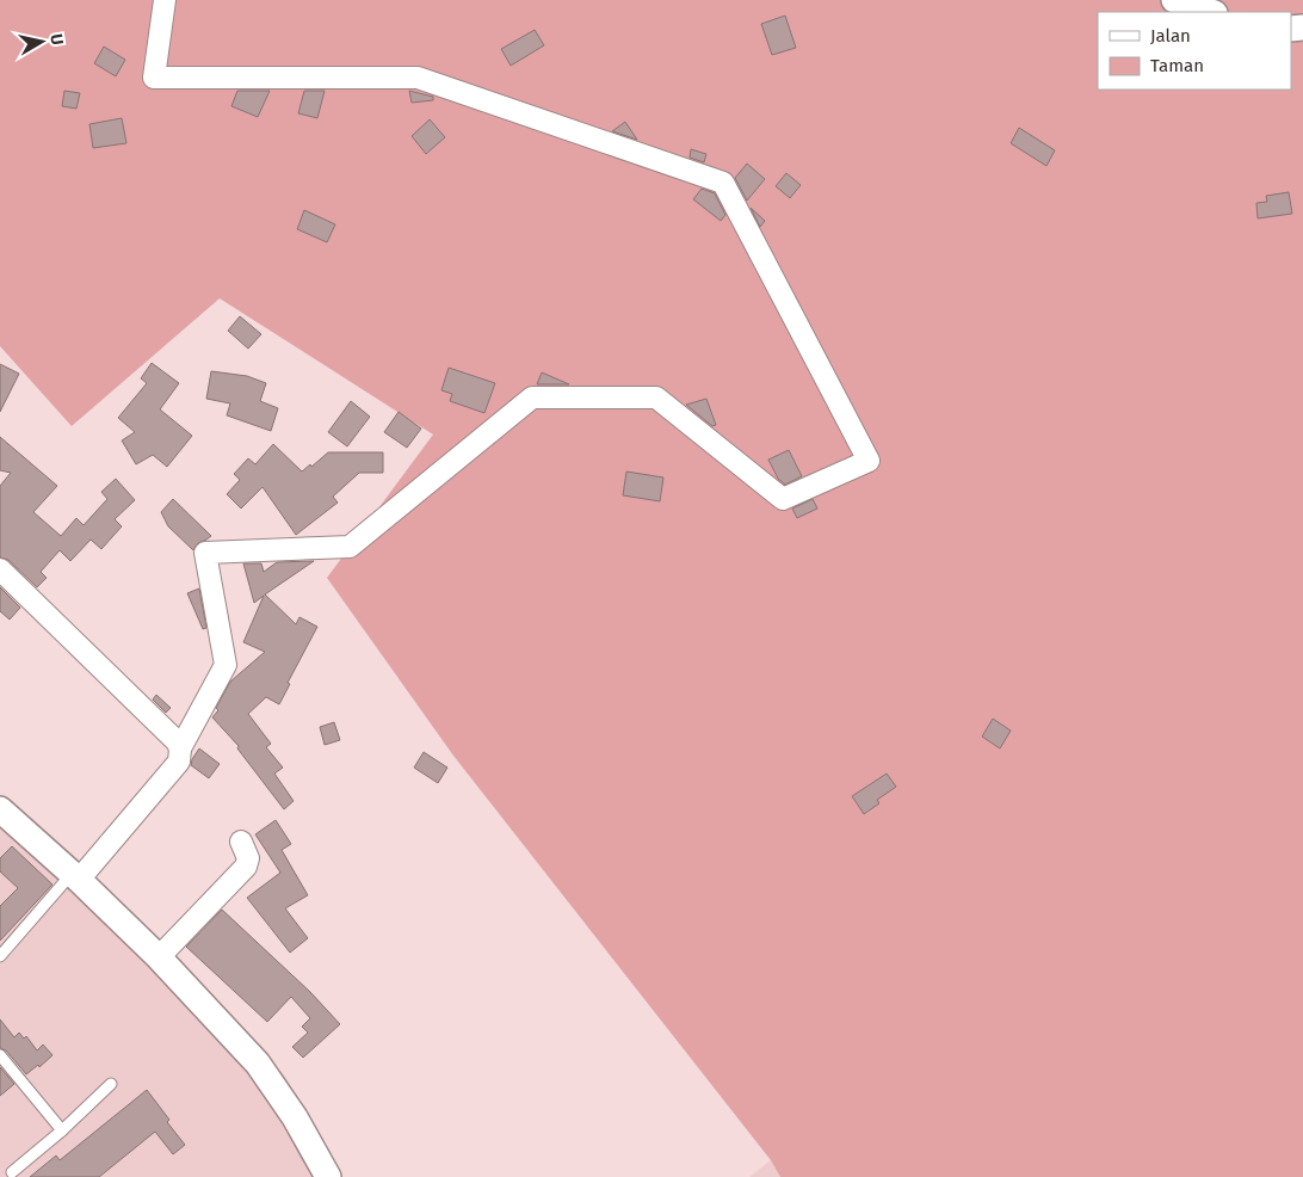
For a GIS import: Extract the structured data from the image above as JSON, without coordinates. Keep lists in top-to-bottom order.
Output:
{
  "legend": ["Jalan", "Taman"],
  "north": "right"
}
